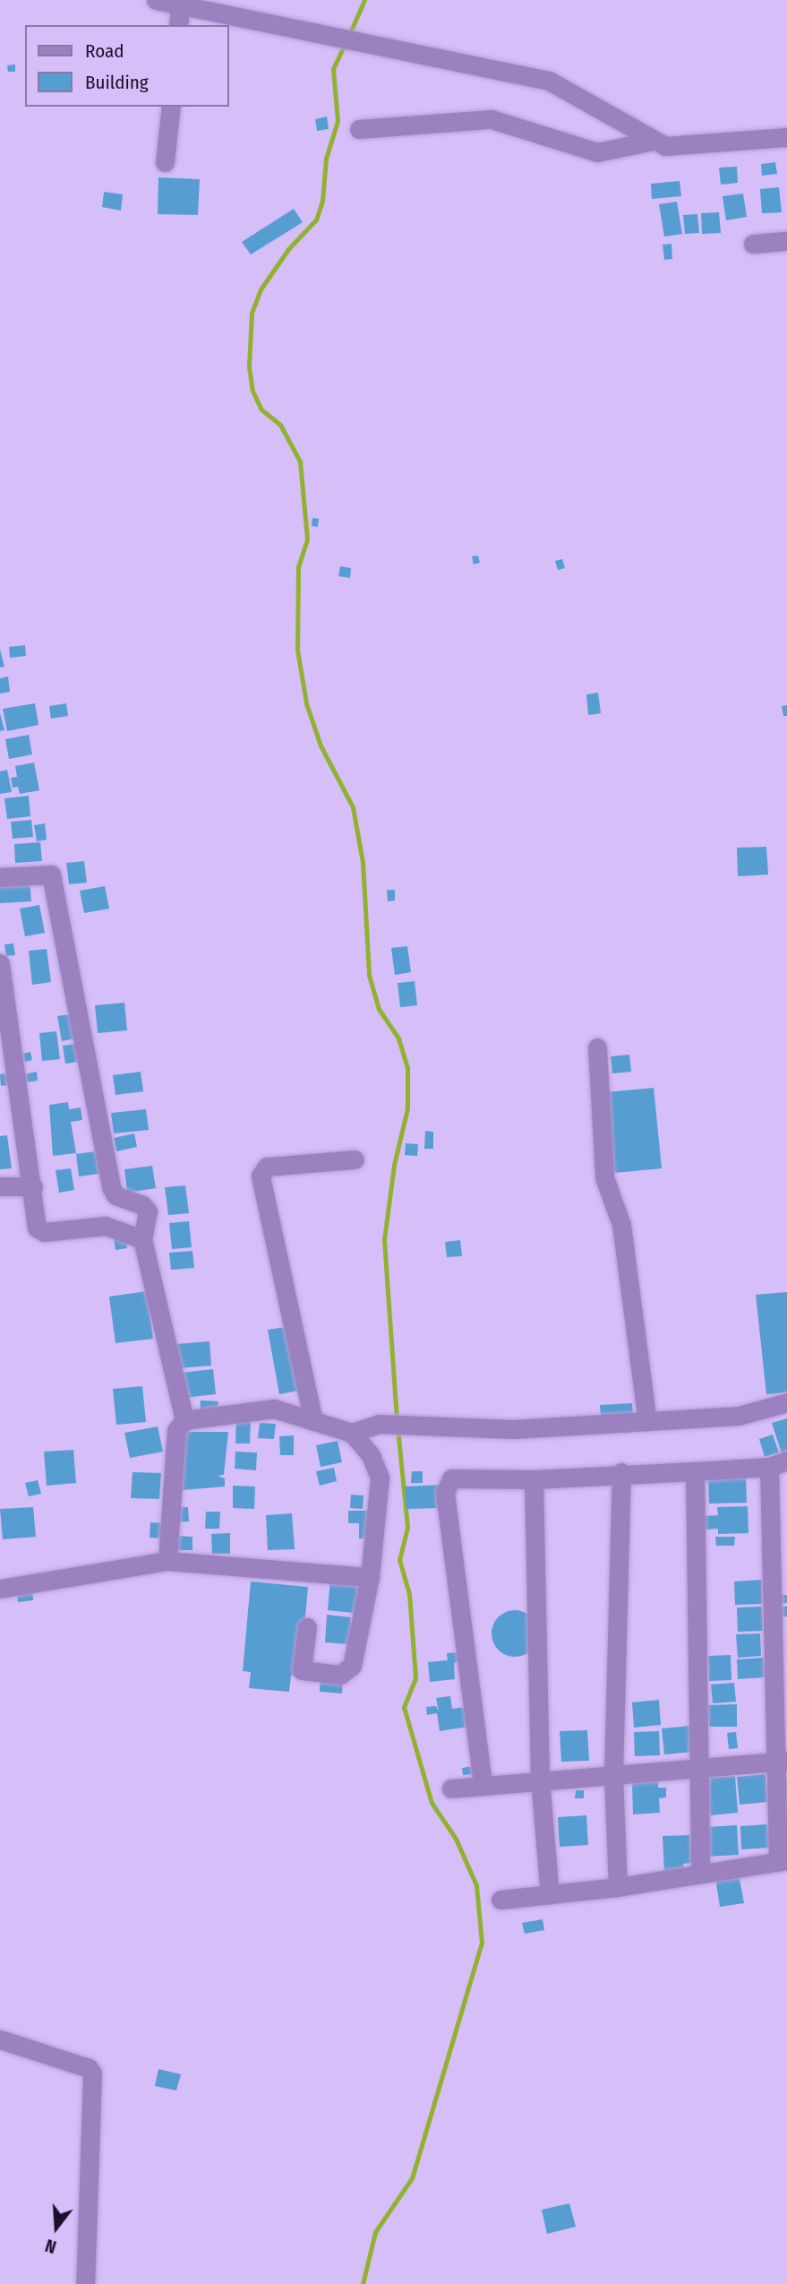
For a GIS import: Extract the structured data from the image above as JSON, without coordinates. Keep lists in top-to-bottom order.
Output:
{
  "legend": ["Road", "Building"],
  "north": "bottom"
}
